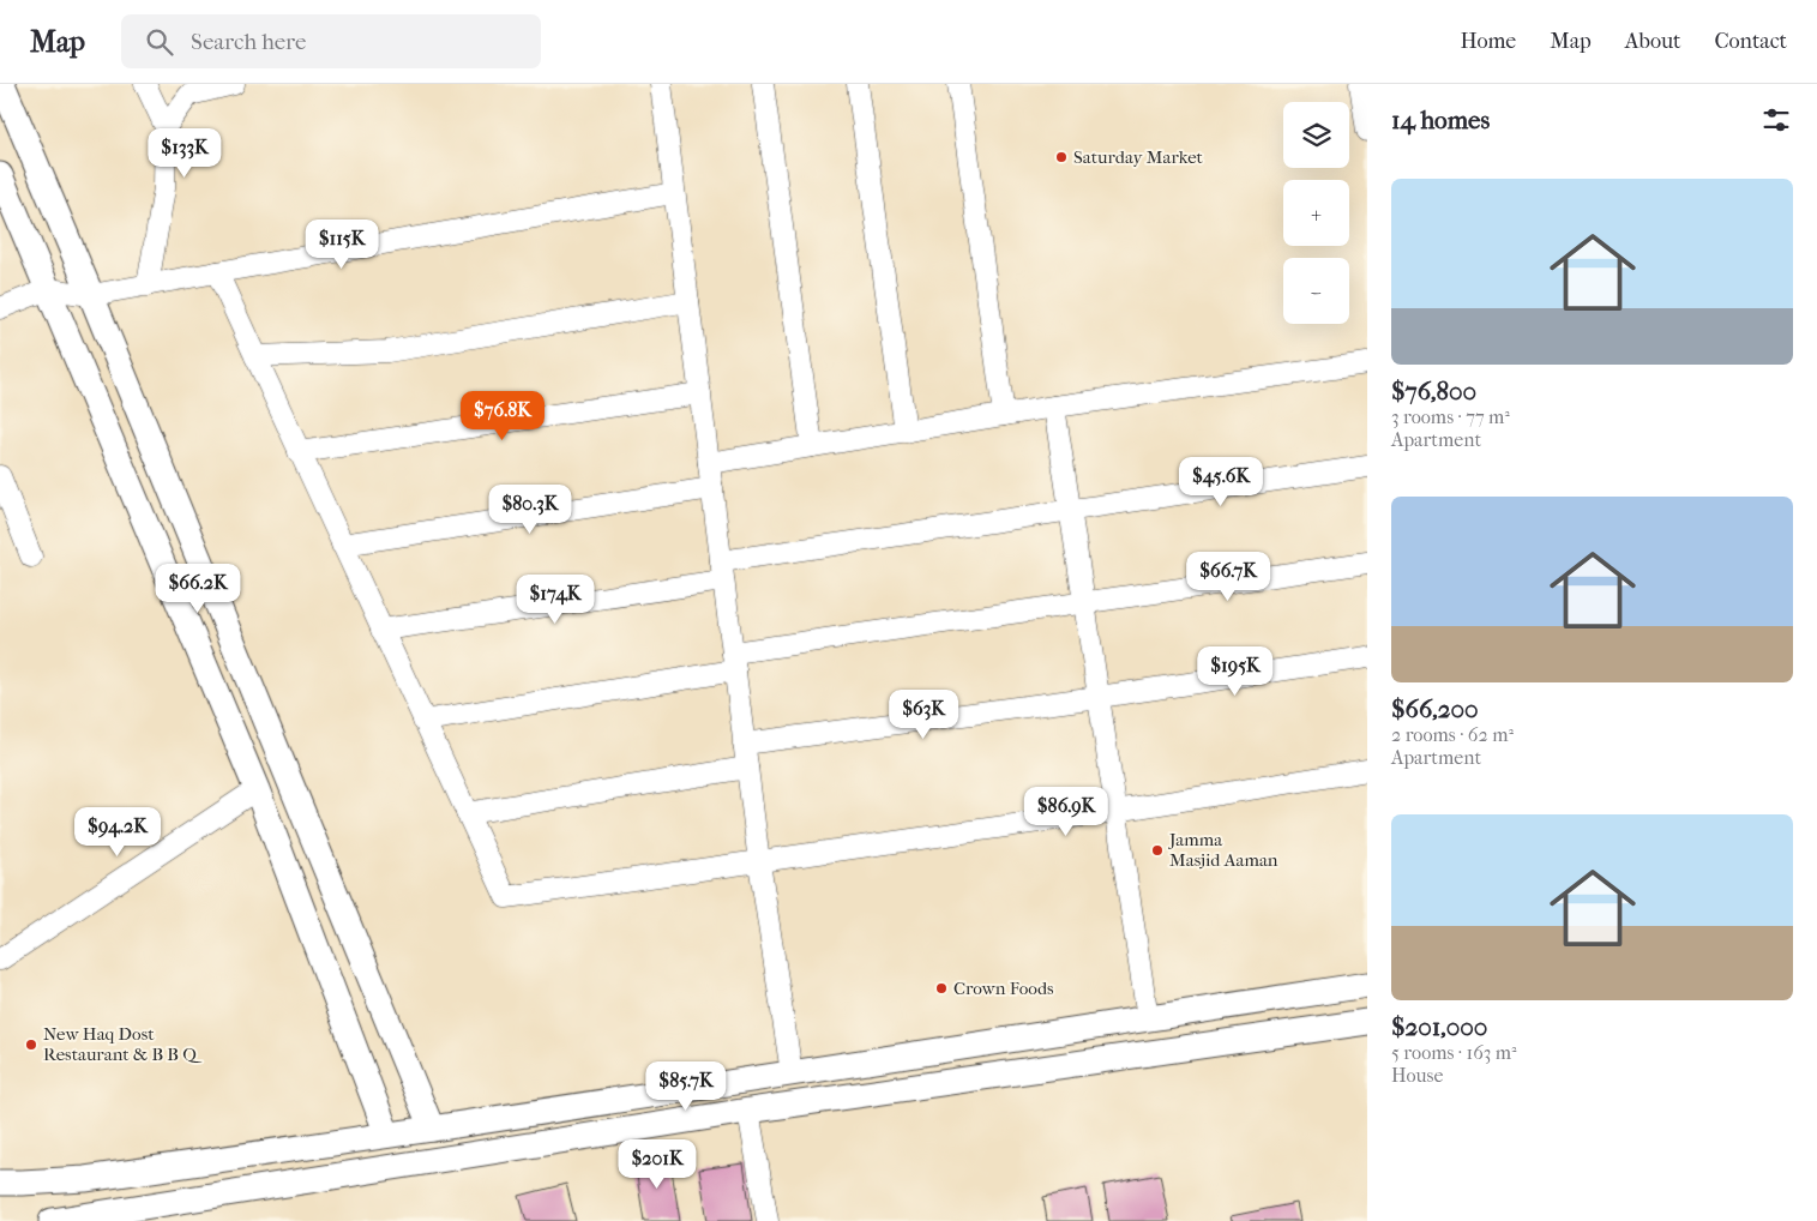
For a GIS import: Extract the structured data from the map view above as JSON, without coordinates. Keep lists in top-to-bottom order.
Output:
{
  "places": [
    "Saturday Market",
    "Jamma Masjid Aaman",
    "Crown Foods",
    "New Haq Dost Restaurant & B B Q"
  ],
  "page": {
    "header": "Map",
    "search": "Search here",
    "nav": [
      "Home",
      "Map",
      "About",
      "Contact"
    ],
    "heading": "14 homes",
    "map_buttons": ["+", "−"],
    "price": [
      "$133K",
      "$115K",
      "$76.8K",
      "$45.6K",
      "$80.3K",
      "$66.7K",
      "$66.2K",
      "$174K",
      "$195K",
      "$63K",
      "$86.9K",
      "$94.2K",
      "$85.7K",
      "$201K"
    ],
    "list": [
      {
        "name": "$76,800",
        "note": "3 rooms · 77 m² · Apartment"
      },
      {
        "name": "$66,200",
        "note": "2 rooms · 62 m² · Apartment"
      },
      {
        "name": "$201,000",
        "note": "5 rooms · 163 m² · House"
      }
    ]
  }
}
